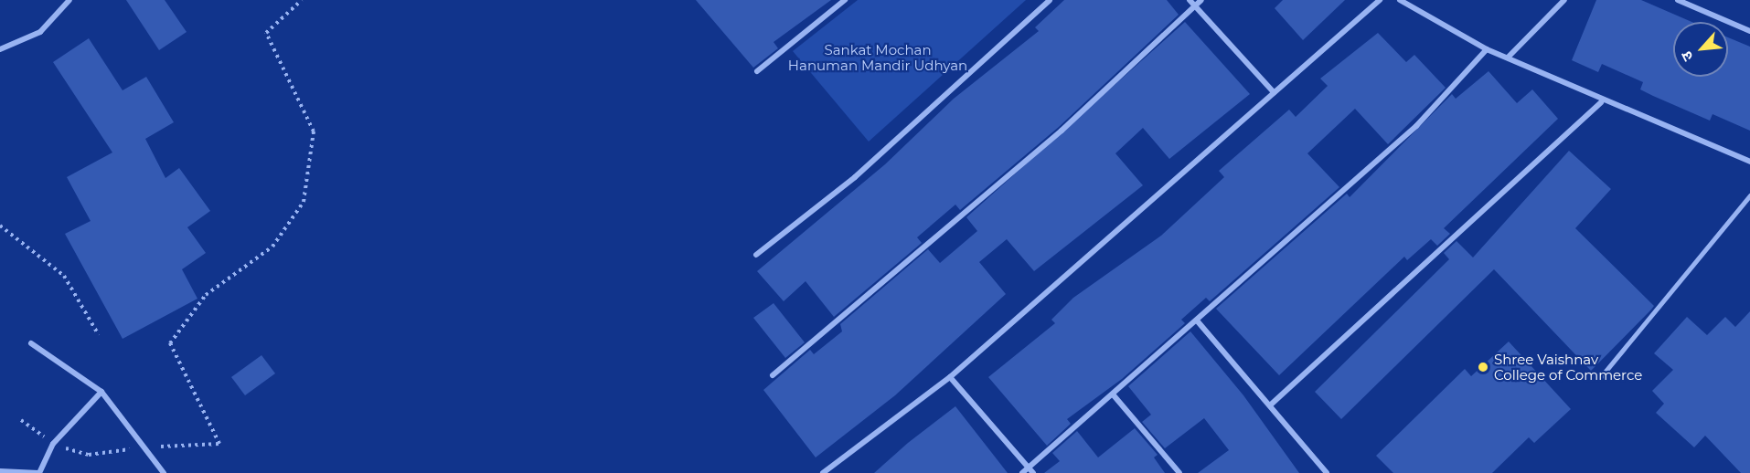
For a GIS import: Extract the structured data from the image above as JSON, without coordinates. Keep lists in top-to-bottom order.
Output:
{
  "parks": ["Sankat Mochan Hanuman Mandir Udhyan"],
  "places": ["Shree Vaishnav College of Commerce"],
  "north": "bottom left"
}
